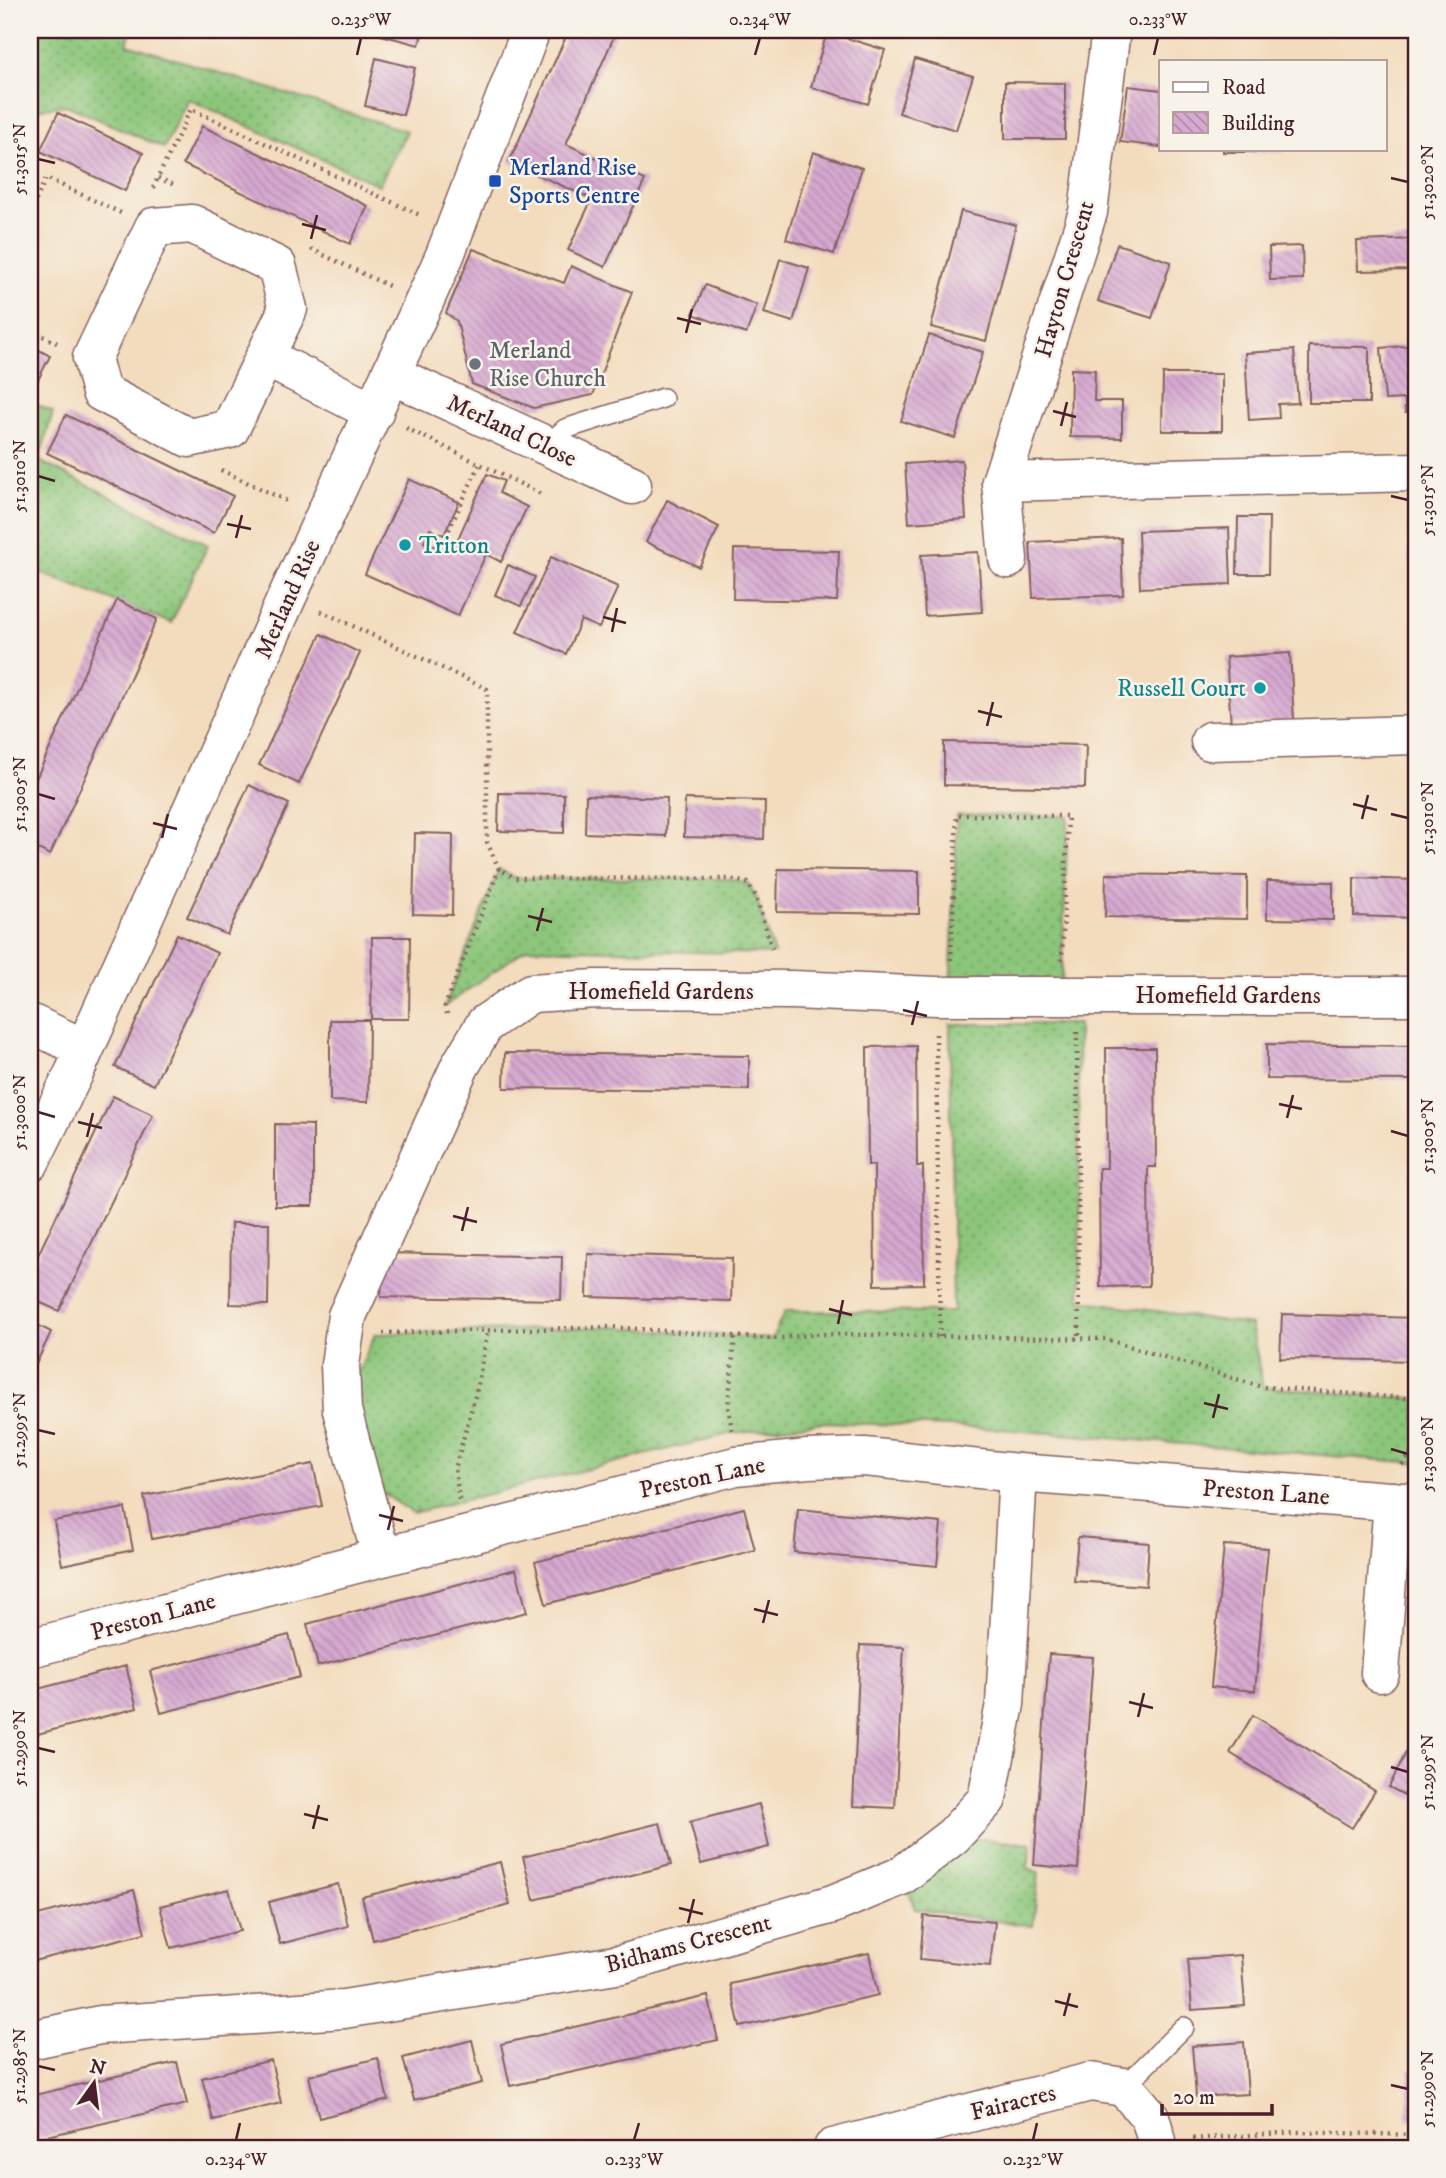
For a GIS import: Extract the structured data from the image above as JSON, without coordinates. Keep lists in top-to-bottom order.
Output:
{
  "streets": {
    "street": [
      "Hayton Crescent",
      "Merland Close",
      "Merland Rise",
      "Homefield Gardens",
      "Preston Lane",
      "Bidhams Crescent",
      "Fairacres"
    ]
  },
  "crossings": [
    ["Merland Close", "Merland Rise"],
    ["Homefield Gardens", "Preston Lane"],
    ["Preston Lane", "Bidhams Crescent"]
  ],
  "places": {
    "transit": ["Merland Rise Sports Centre"],
    "other": ["Merland Rise Church", "Tritton", "Russell Court"]
  },
  "legend": ["Road", "Building"],
  "scale_bar": "20 m",
  "north": "top",
  "coordinates": [
    "0.235°W",
    "0.234°W",
    "0.233°W",
    "51.3015°N",
    "51.3020°N",
    "51.3010°N",
    "51.3005°N",
    "51.3000°N",
    "51.2995°N",
    "51.2990°N",
    "51.2985°N",
    "0.232°W"
  ]
}
